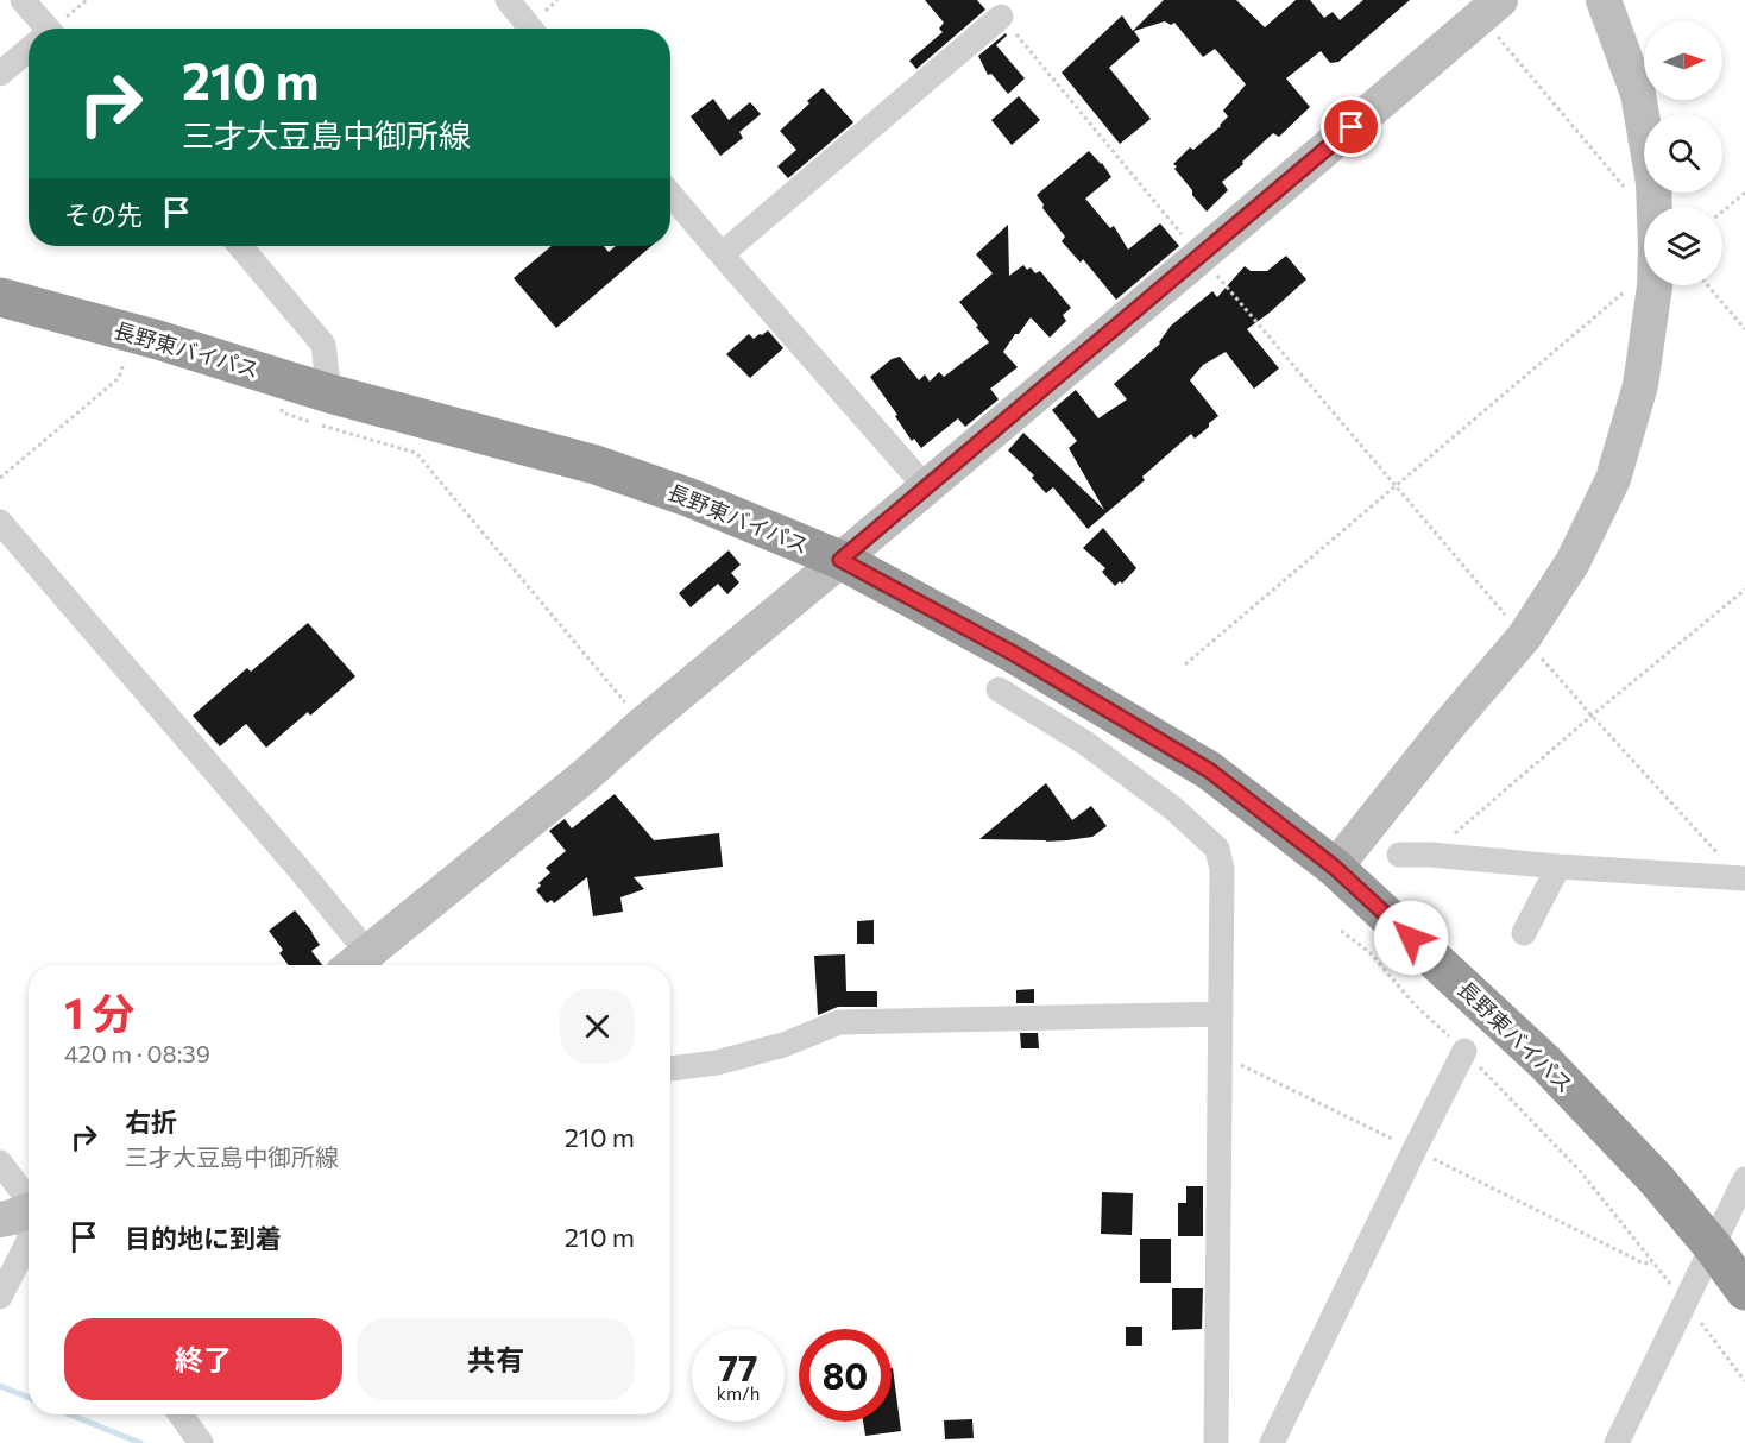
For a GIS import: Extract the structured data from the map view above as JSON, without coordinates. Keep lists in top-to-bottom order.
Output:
{
  "streets": {
    "highway": ["長野東バイパス"]
  },
  "north": "right",
  "page": {
    "turn": ["210 m", "三才大豆島中御所線"],
    "then": "その先",
    "heading": ["1 分", "420 m · 08:39"],
    "list": [
      {
        "name": "右折",
        "note": "三才大豆島中御所線",
        "value": "210 m"
      },
      {
        "name": "目的地に到着",
        "value": "210 m"
      }
    ],
    "buttons": ["終了", "共有"],
    "speed": "77 km/h",
    "limit": "80"
  }
}
